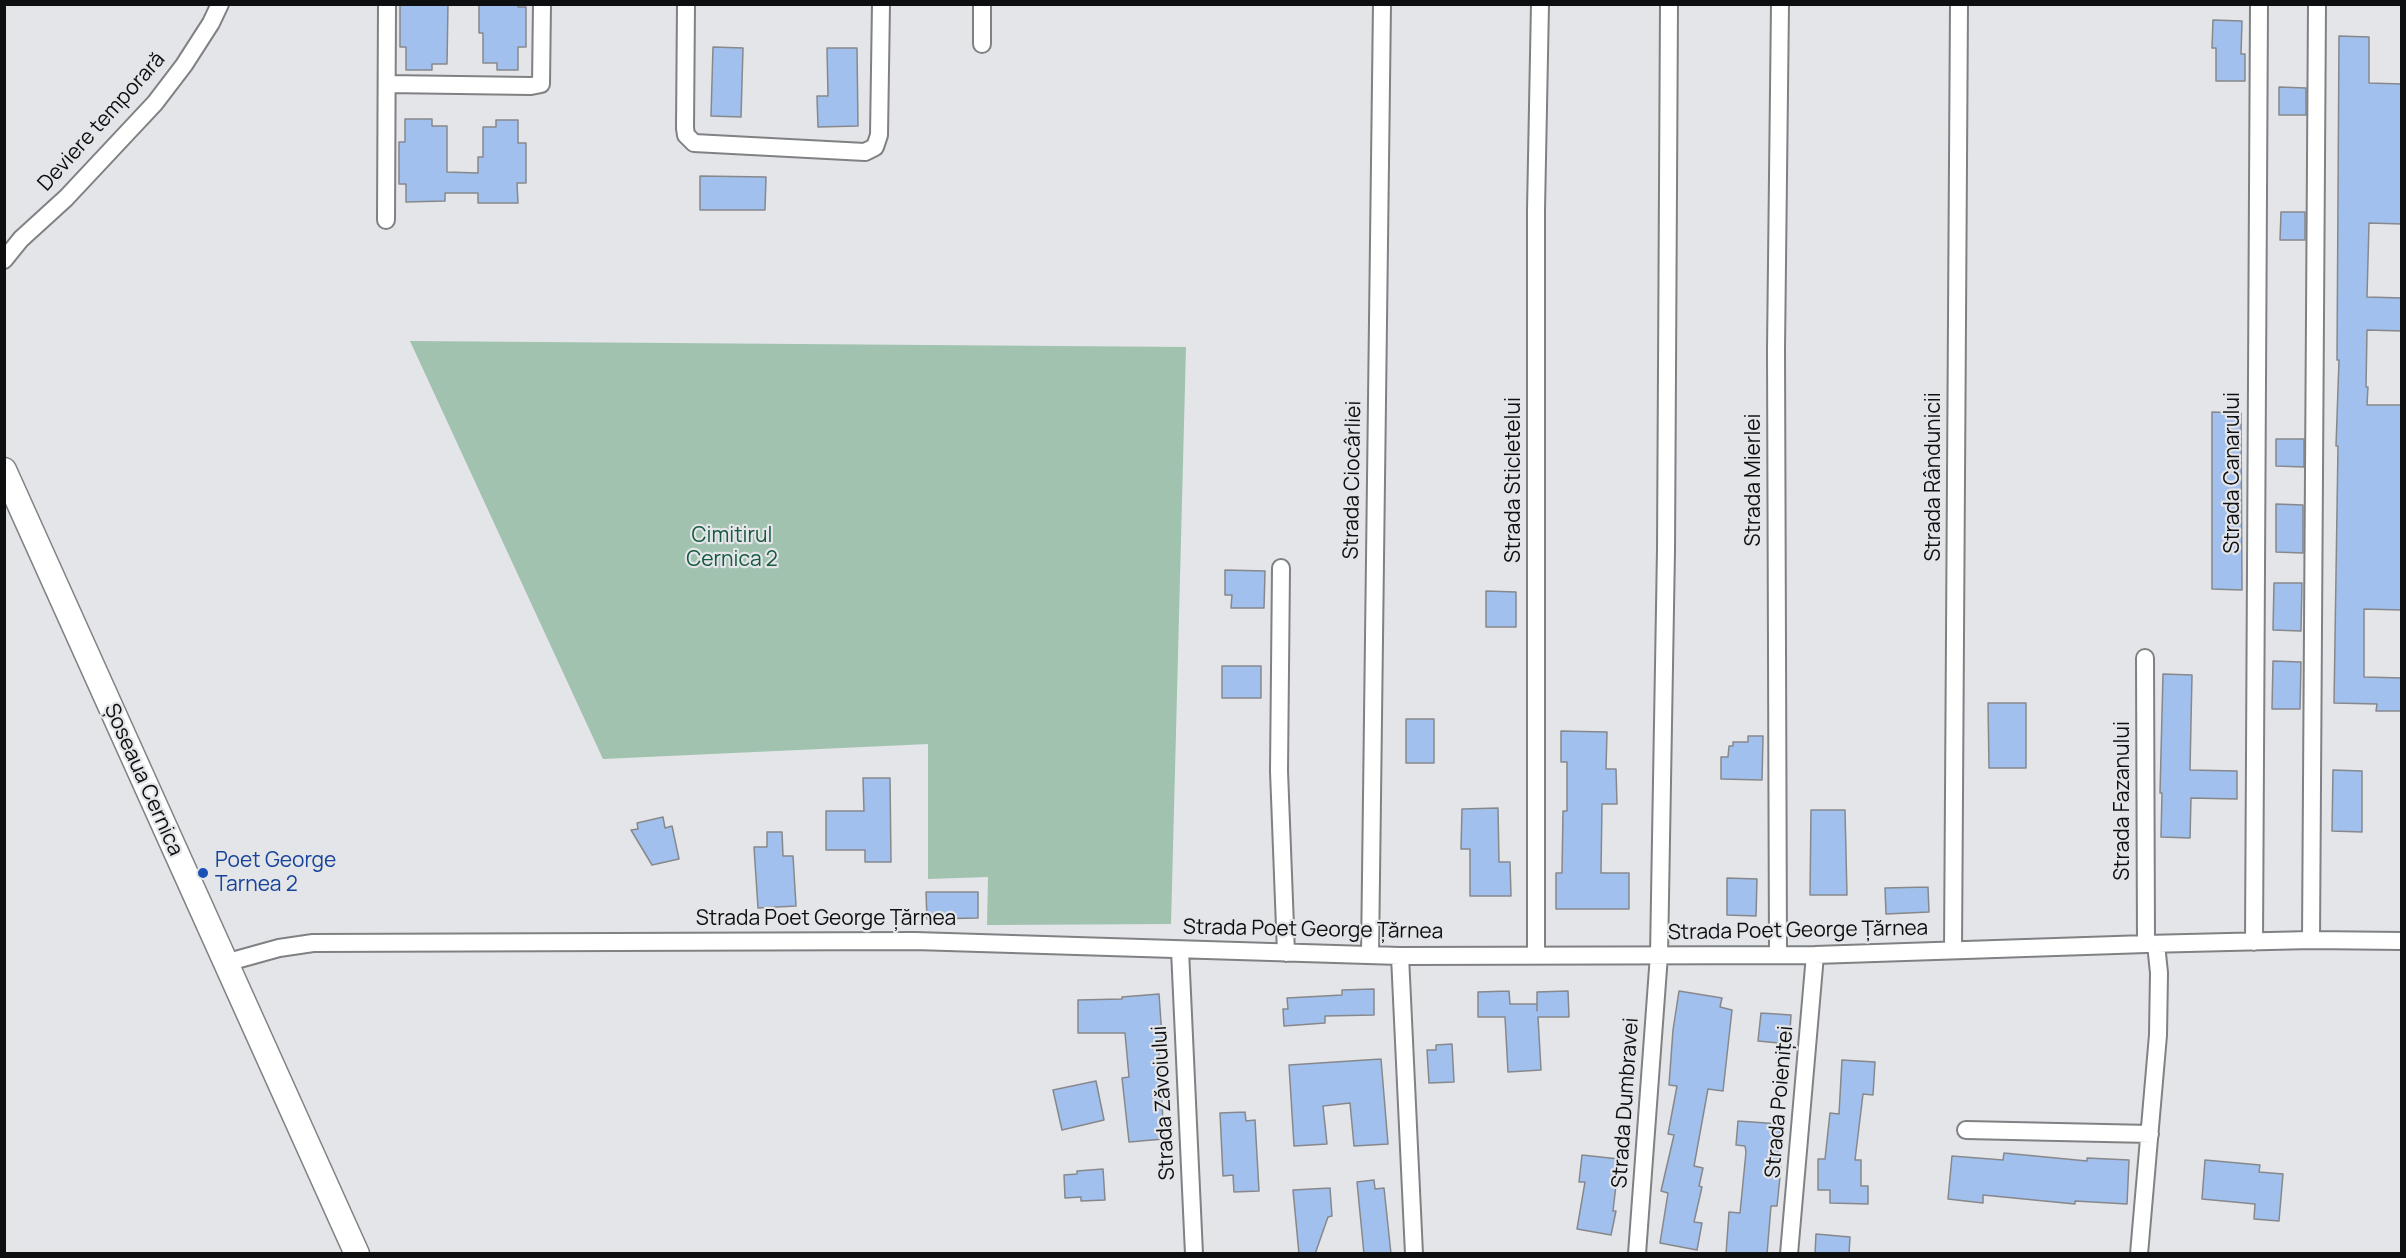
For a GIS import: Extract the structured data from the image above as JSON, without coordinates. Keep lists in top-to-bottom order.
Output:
{
  "streets": {
    "main road": ["Șoseaua Cernica"],
    "street": [
      "Deviere temporară",
      "Strada Canarului",
      "Strada Rândunicii",
      "Strada Ciocârliei",
      "Strada Sticletelui",
      "Strada Mierlei",
      "Strada Fazanului",
      "Strada Poet George Țărnea",
      "Strada Poieniței",
      "Strada Zăvoiului",
      "Strada Dumbravei"
    ]
  },
  "crossings": [
    ["Strada Canarului", "Strada Poet George Țărnea"],
    ["Strada Rândunicii", "Strada Poet George Țărnea"],
    ["Strada Ciocârliei", "Strada Poet George Țărnea"],
    ["Strada Sticletelui", "Strada Poet George Țărnea"],
    ["Strada Mierlei", "Strada Poet George Țărnea"],
    ["Șoseaua Cernica", "Strada Poet George Țărnea"],
    ["Strada Fazanului", "Strada Poet George Țărnea"],
    ["Strada Poet George Țărnea", "Strada Poieniței"],
    ["Strada Poet George Țărnea", "Strada Zăvoiului"],
    ["Strada Poet George Țărnea", "Strada Dumbravei"]
  ],
  "parks": ["Cimitirul Cernica 2"],
  "places": ["Poet George Tarnea 2"]
}
